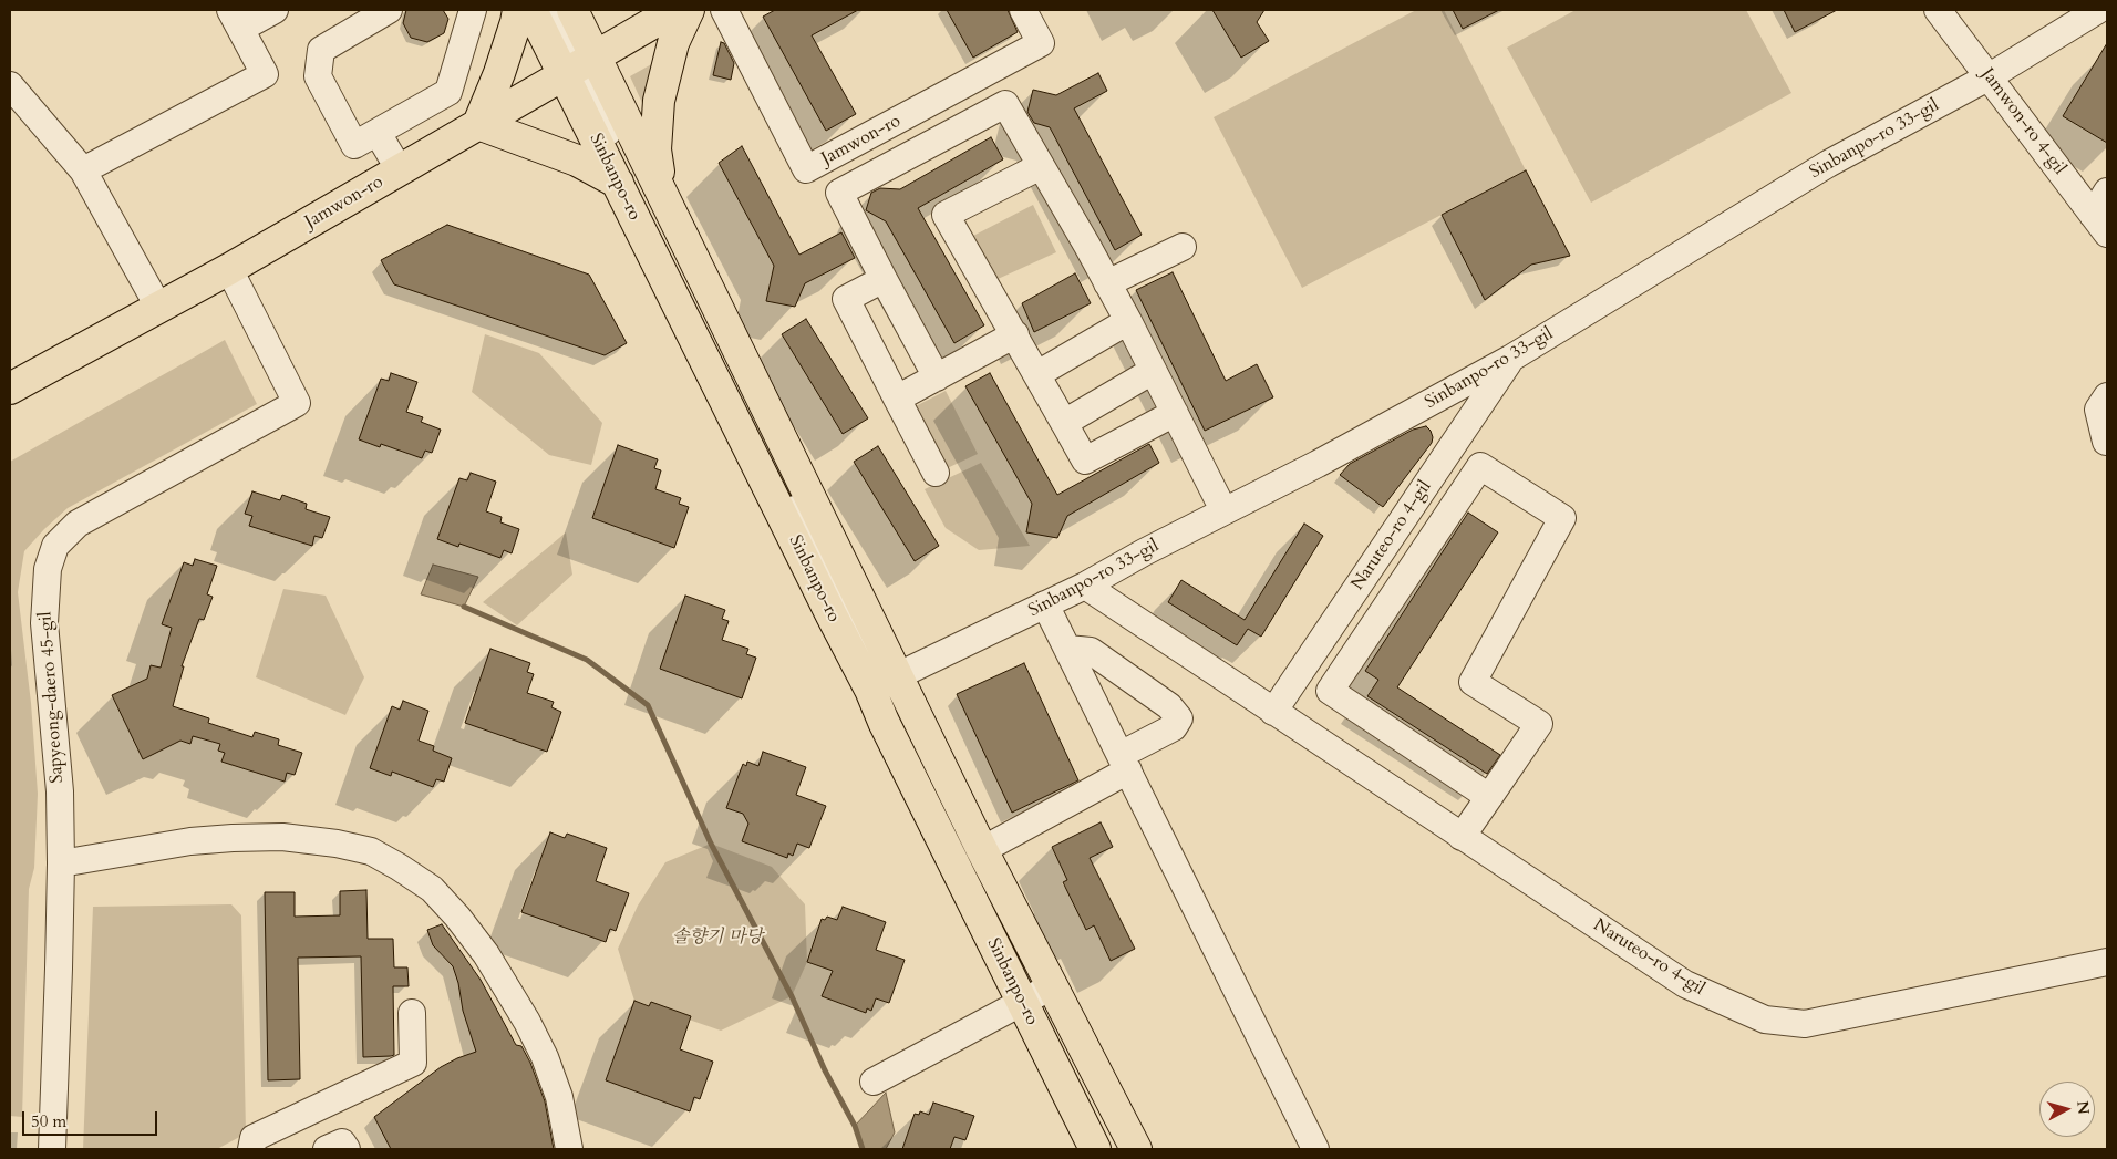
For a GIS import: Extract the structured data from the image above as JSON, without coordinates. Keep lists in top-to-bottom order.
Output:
{
  "streets": {
    "main road": ["Jamwon-ro", "Sinbanpo-ro"],
    "street": [
      "Jamwon-ro 4-gil",
      "Sinbanpo-ro 33-gil",
      "Naruteo-ro 4-gil",
      "Sapyeong-daero 45-gil"
    ]
  },
  "crossings": [
    ["Jamwon-ro 4-gil", "Sinbanpo-ro 33-gil"],
    ["Sinbanpo-ro 33-gil", "Sinbanpo-ro"],
    ["Sinbanpo-ro 33-gil", "Naruteo-ro 4-gil"],
    ["Jamwon-ro", "Sinbanpo-ro"],
    ["Jamwon-ro", "Sapyeong-daero 45-gil"]
  ],
  "parks": ["솔향기 마당"],
  "scale_bar": "50 m",
  "north": "right"
}
